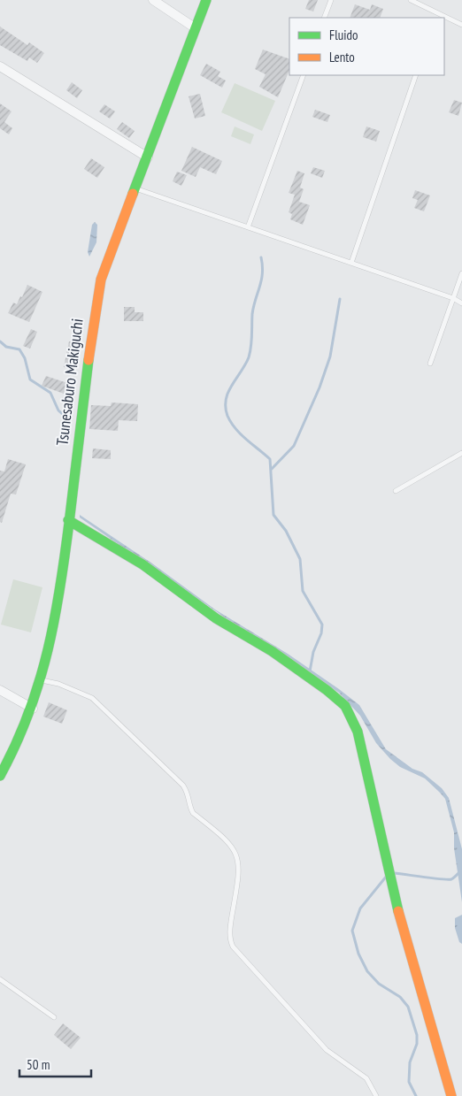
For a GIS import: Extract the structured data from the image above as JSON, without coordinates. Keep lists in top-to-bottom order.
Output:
{
  "streets": {
    "street": ["Tsunesaburo Makiguchi"]
  },
  "legend": ["Fluido", "Lento"],
  "scale_bar": "50 m"
}
